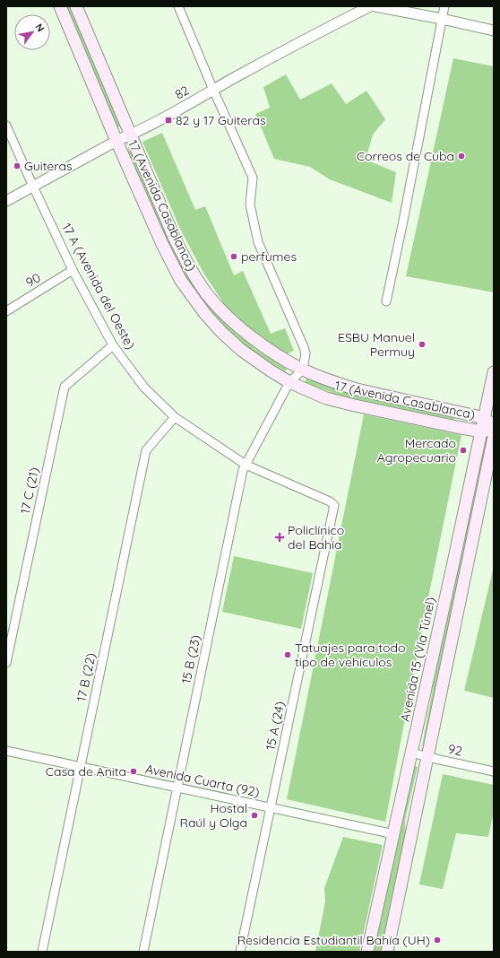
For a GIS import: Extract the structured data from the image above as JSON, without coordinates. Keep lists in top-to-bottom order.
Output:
{
  "streets": {
    "main road": ["17 (Avenida Casablanca)", "Avenida 15 (Vía Túnel)"],
    "street": [
      "82",
      "90",
      "17 A (Avenida del Oeste)",
      "17 C (21)",
      "15 B (23)",
      "17 B (22)",
      "15 A (24)",
      "92",
      "Avenida Cuarta (92)"
    ]
  },
  "crossings": [
    ["82", "17 (Avenida Casablanca)"],
    ["82", "17 A (Avenida del Oeste)"],
    ["17 (Avenida Casablanca)", "15 B (23)"],
    ["17 (Avenida Casablanca)", "Avenida 15 (Vía Túnel)"],
    ["90", "17 A (Avenida del Oeste)"],
    ["17 A (Avenida del Oeste)", "17 C (21)"],
    ["17 A (Avenida del Oeste)", "15 B (23)"],
    ["17 A (Avenida del Oeste)", "17 B (22)"],
    ["17 A (Avenida del Oeste)", "15 A (24)"],
    ["15 B (23)", "Avenida Cuarta (92)"],
    ["Avenida 15 (Vía Túnel)", "92"],
    ["Avenida 15 (Vía Túnel)", "Avenida Cuarta (92)"],
    ["17 B (22)", "Avenida Cuarta (92)"],
    ["15 A (24)", "Avenida Cuarta (92)"]
  ],
  "places": {
    "transit": ["82 y 17 Guiteras"],
    "other": [
      "Correos de Cuba",
      "Guiteras",
      "perfumes",
      "ESBU Manuel Permuy",
      "Mercado Agropecuario",
      "Tatuajes para todo tipo de vehículos",
      "Casa de Anita",
      "Hostal Raúl y Olga",
      "Residencia Estudiantil Bahía (UH)"
    ],
    "health": ["Policlínico del Bahía"]
  },
  "north": "top right"
}
